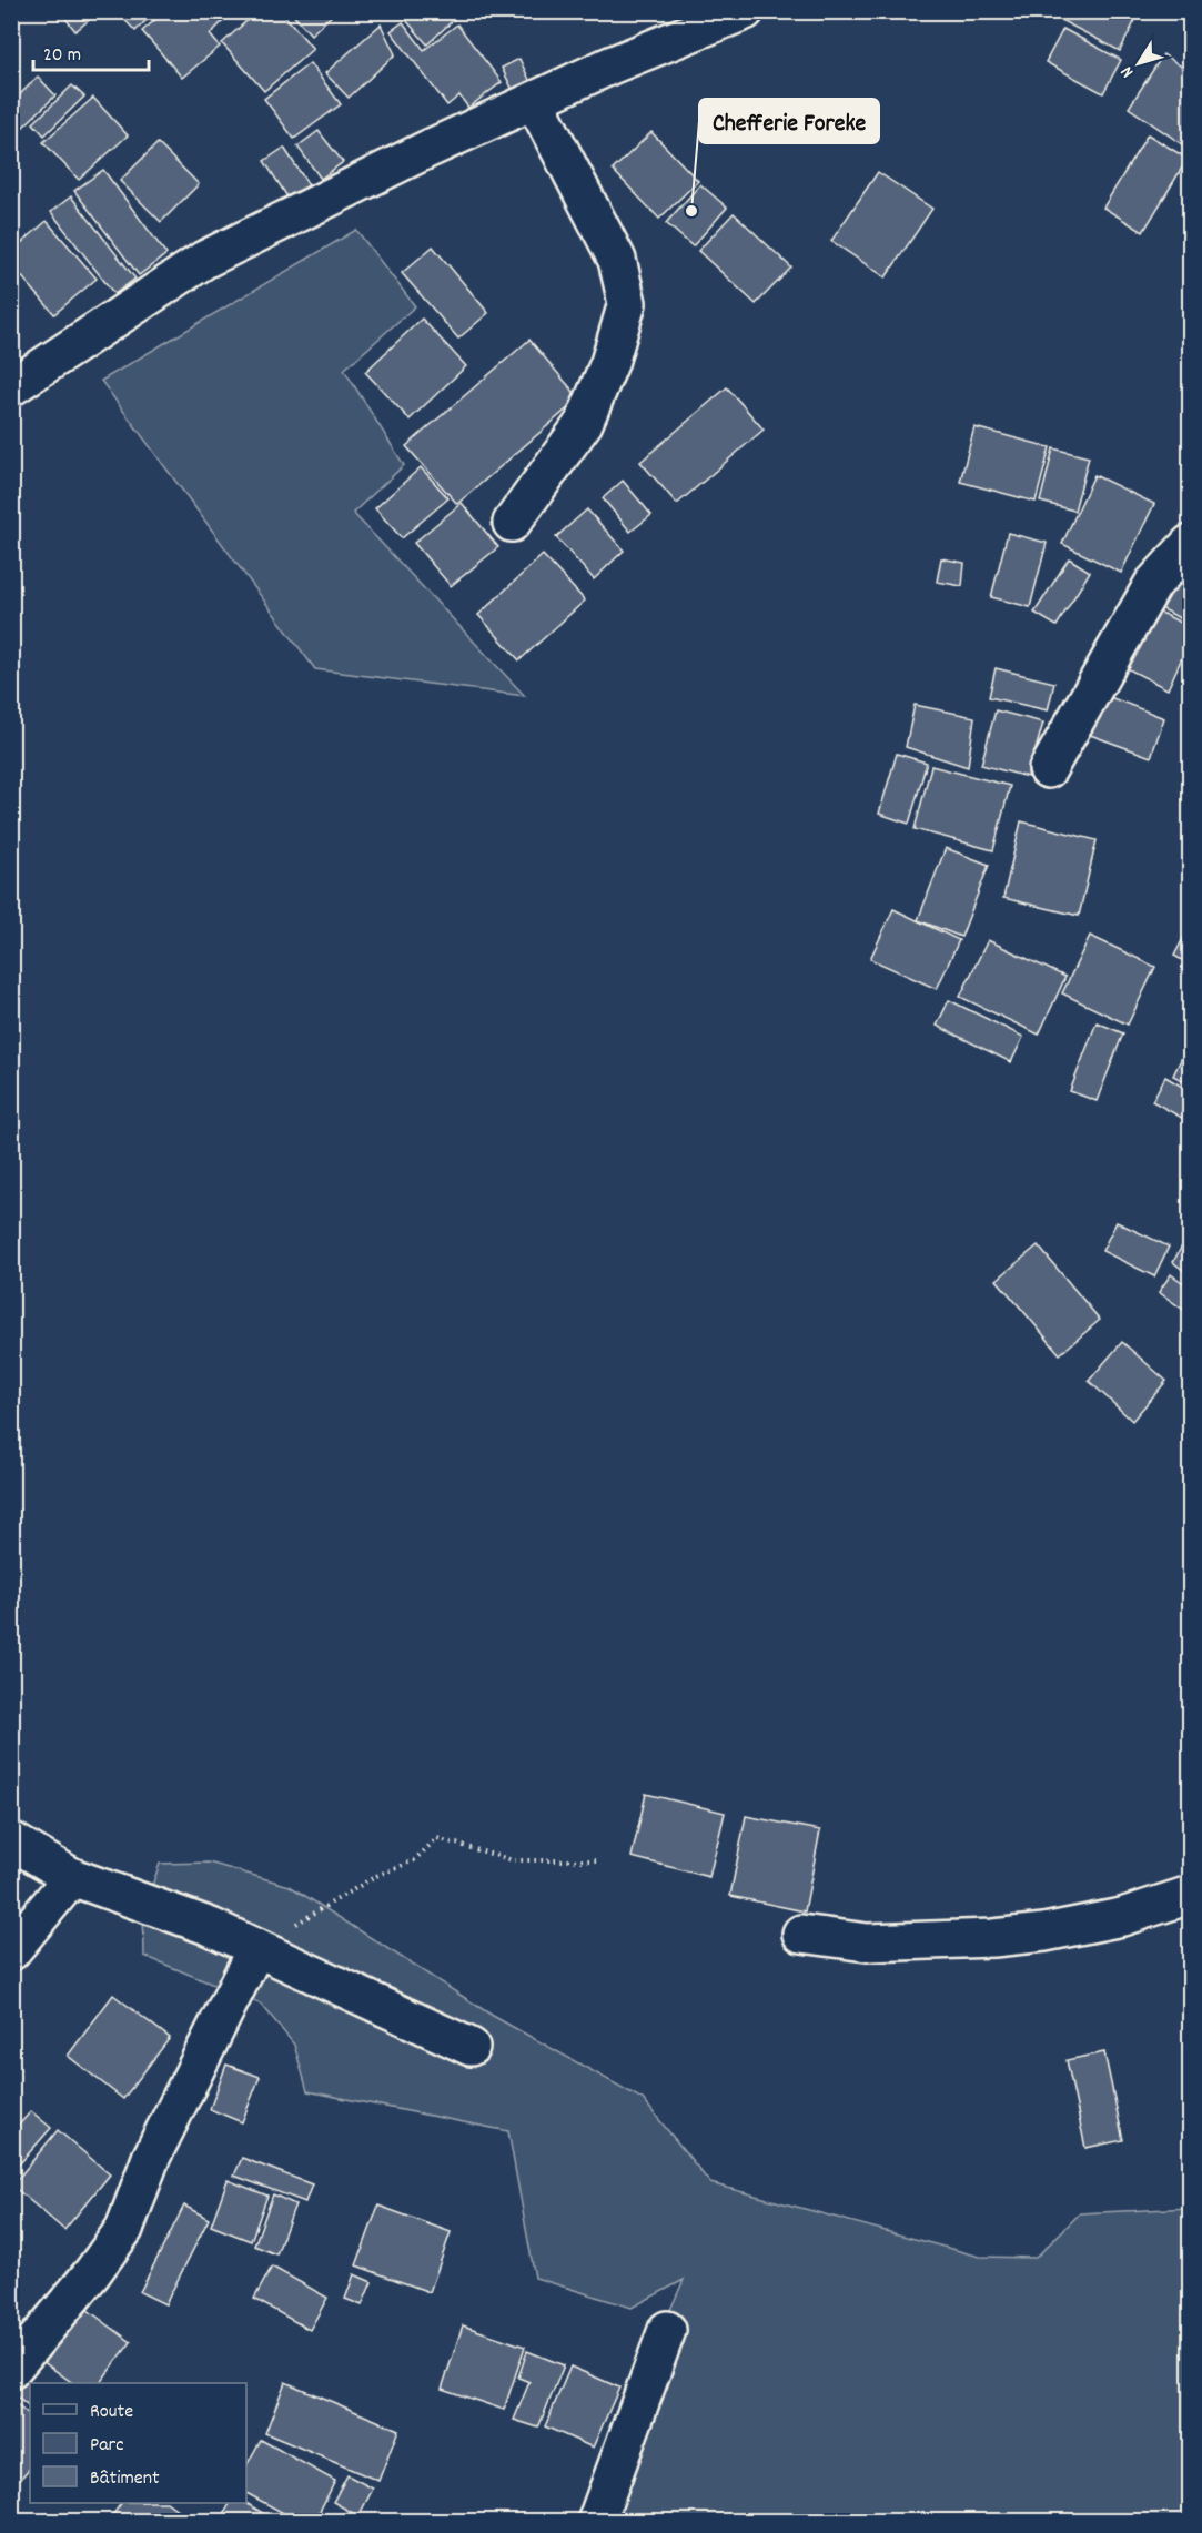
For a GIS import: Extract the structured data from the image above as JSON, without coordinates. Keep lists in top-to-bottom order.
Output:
{
  "places": ["Chefferie Foreke"],
  "legend": ["Route", "Parc", "Bâtiment"],
  "scale_bar": "20 m",
  "north": "bottom left"
}
